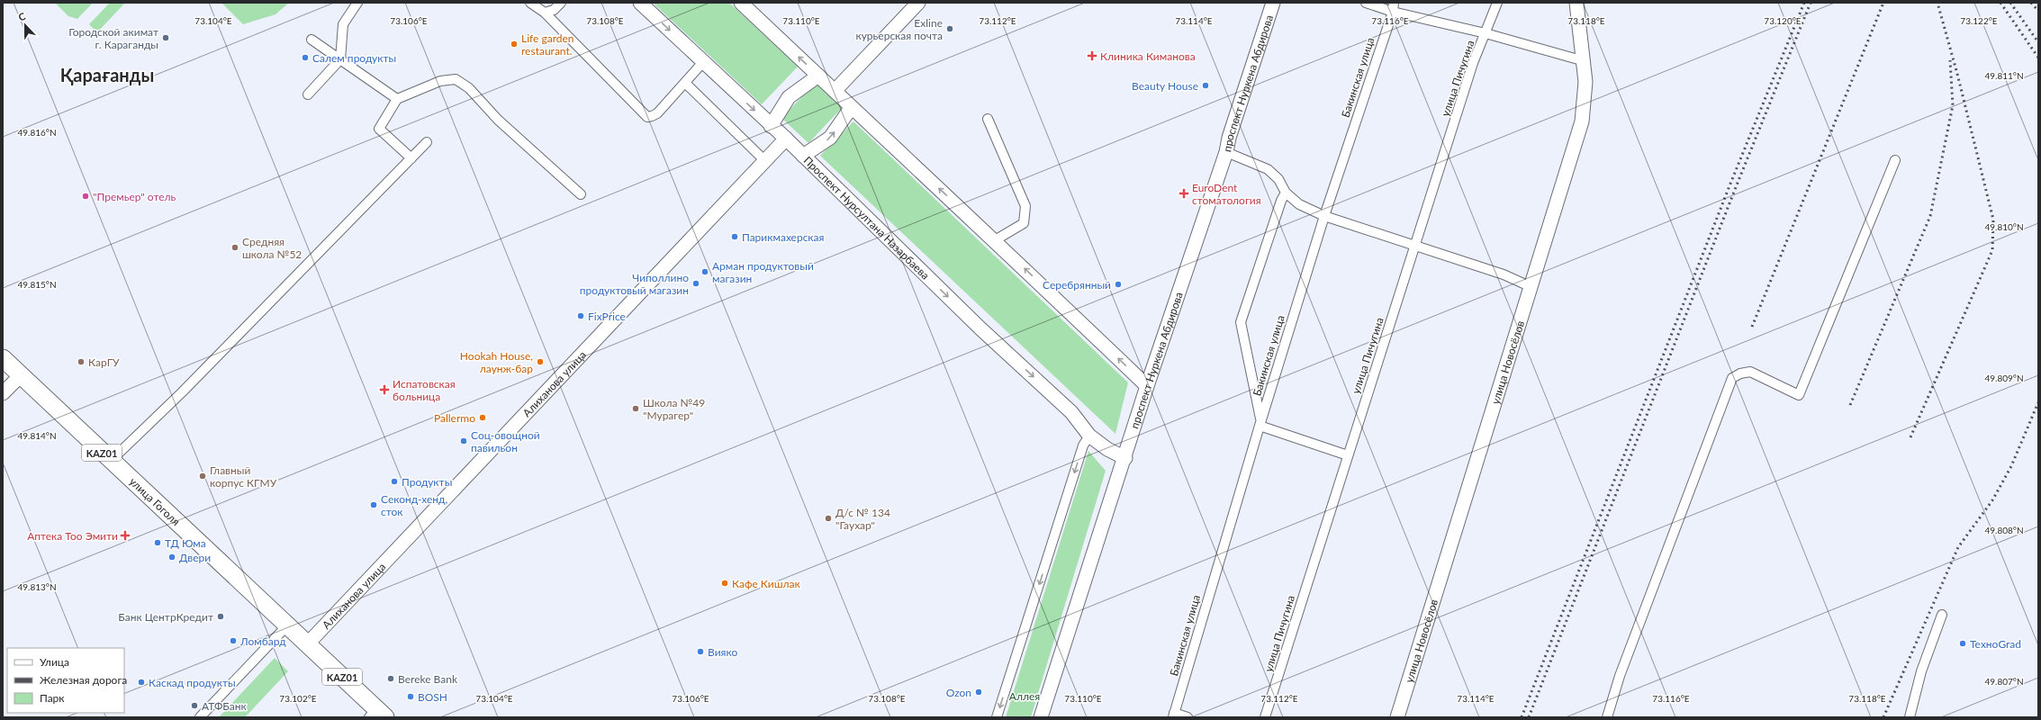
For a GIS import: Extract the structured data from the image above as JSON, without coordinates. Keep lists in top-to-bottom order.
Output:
{
  "streets": {
    "highway": ["KАZ01", "улица Гоголя"],
    "main road": [
      "проспект Нуркена Абдирова",
      "Проспект Нурсултана Назарбаева",
      "улица Новосёлов",
      "Алиханова улица"
    ],
    "street": ["Бакинская улица", "улица Пичугина"]
  },
  "crossings": [
    ["проспект Нуркена Абдирова", "Проспект Нурсултана Назарбаева"],
    ["Проспект Нурсултана Назарбаева", "Алиханова улица"],
    ["Алиханова улица", "улица Гоголя"]
  ],
  "districts": ["Қарағанды"],
  "parks": ["Аллея"],
  "places": {
    "other": [
      "Exline курьерская почта",
      "Городской акимат г. Караганды",
      "Life garden restaurant.",
      "Салем продукты",
      "Beauty House",
      "\"Премьер\" отель",
      "Парикмахерская",
      "Средняя школа №52",
      "Арман продуктовый магазин",
      "Чиполлино продуктовый магазин",
      "Серебрянный",
      "FixPrice",
      "КарГУ",
      "Hookah House, лаунж-бар",
      "Школа №49 \"Мурагер\"",
      "Pallermo",
      "Соц-овощной павильон",
      "Главный корпус КГМУ",
      "Продукты",
      "Секонд-хенд, сток",
      "Д/с № 134 \"Гаухар\"",
      "ТД Юма",
      "Двери",
      "Кафе Кишлак",
      "Банк ЦентрКредит",
      "Ломбард",
      "ТехноGrad",
      "Вияко",
      "Bereke Bank",
      "Каскад продукты",
      "Ozon",
      "BOSH",
      "АТФБанк"
    ],
    "health": [
      "Клиника Киманова",
      "EuroDent стоматология",
      "Испатовская больница",
      "Аптека Тоо Эмити"
    ]
  },
  "legend": ["Улица", "Железная дорога", "Парк"],
  "north": "top",
  "coordinates": [
    "73.104°E",
    "73.106°E",
    "73.108°E",
    "73.110°E",
    "73.112°E",
    "73.114°E",
    "73.116°E",
    "73.118°E",
    "73.120°E",
    "73.122°E",
    "49.811°N",
    "49.816°N",
    "49.810°N",
    "49.815°N",
    "49.809°N",
    "49.814°N",
    "49.808°N",
    "49.813°N",
    "49.807°N",
    "73.102°E"
  ]
}
